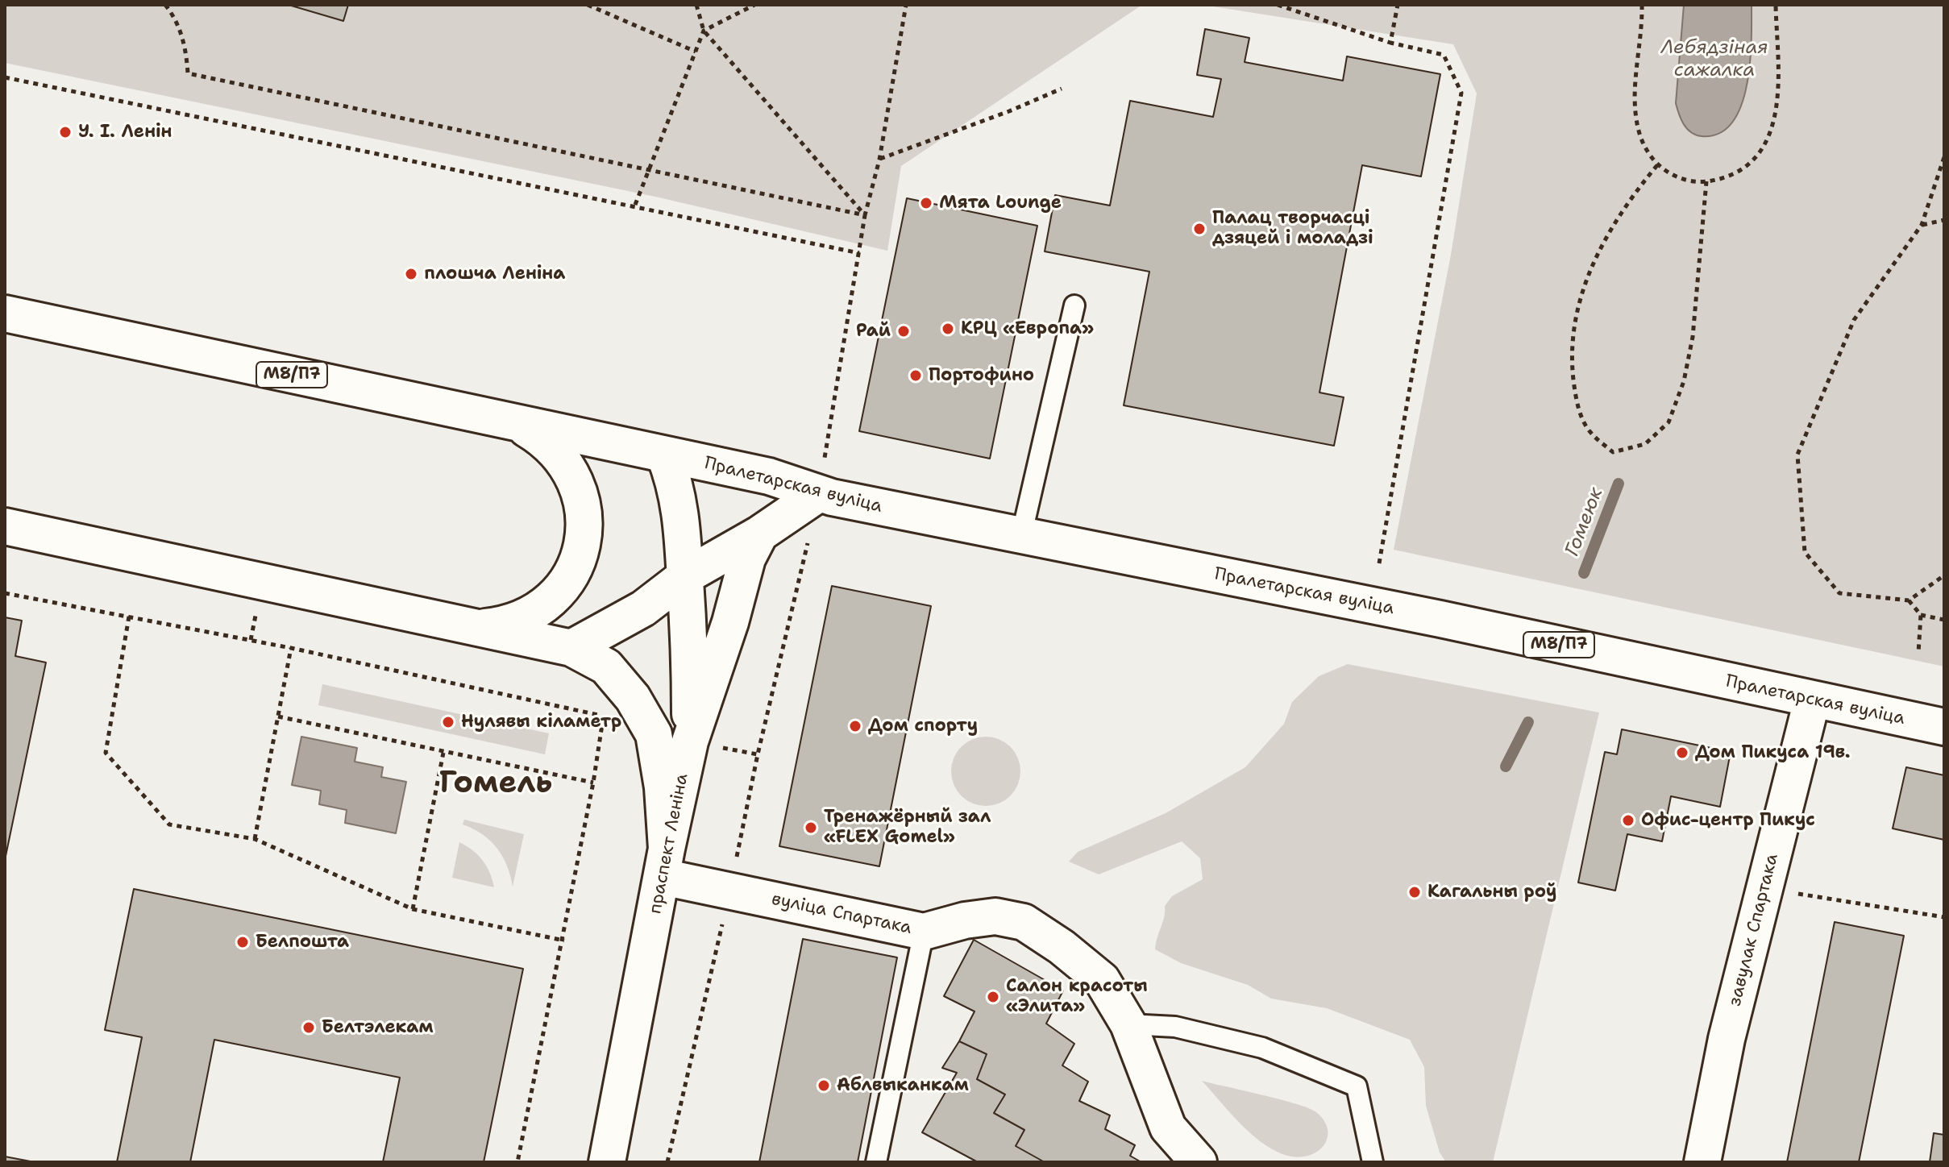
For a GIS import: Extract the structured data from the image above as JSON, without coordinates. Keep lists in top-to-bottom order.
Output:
{
  "streets": {
    "main road": [
      "М8/П7",
      "Пралетарская вуліца",
      "праспект Леніна",
      "вуліца Спартака",
      "завулак Спартака"
    ]
  },
  "crossings": [
    ["М8/П7", "Пралетарская вуліца"],
    ["Пралетарская вуліца", "завулак Спартака"],
    ["праспект Леніна", "вуліца Спартака"]
  ],
  "districts": ["Гомель"],
  "water": ["Лебядзіная сажалка", "Гомеюк"],
  "places": [
    "У. І. Ленін",
    "Мята Lounge",
    "Палац творчасці дзяцей і моладзі",
    "плошча Леніна",
    "КРЦ «Европа»",
    "Рай",
    "Портофино",
    "Нулявы кіламетр",
    "Дом спорту",
    "Дом Пикуса 19в.",
    "Офис-центр Пикус",
    "Тренажёрный зал «FLEX Gomel»",
    "Кагальны роў",
    "Белпошта",
    "Салон красоты «Элита»",
    "Белтэлекам",
    "Аблвыканкам"
  ]
}
